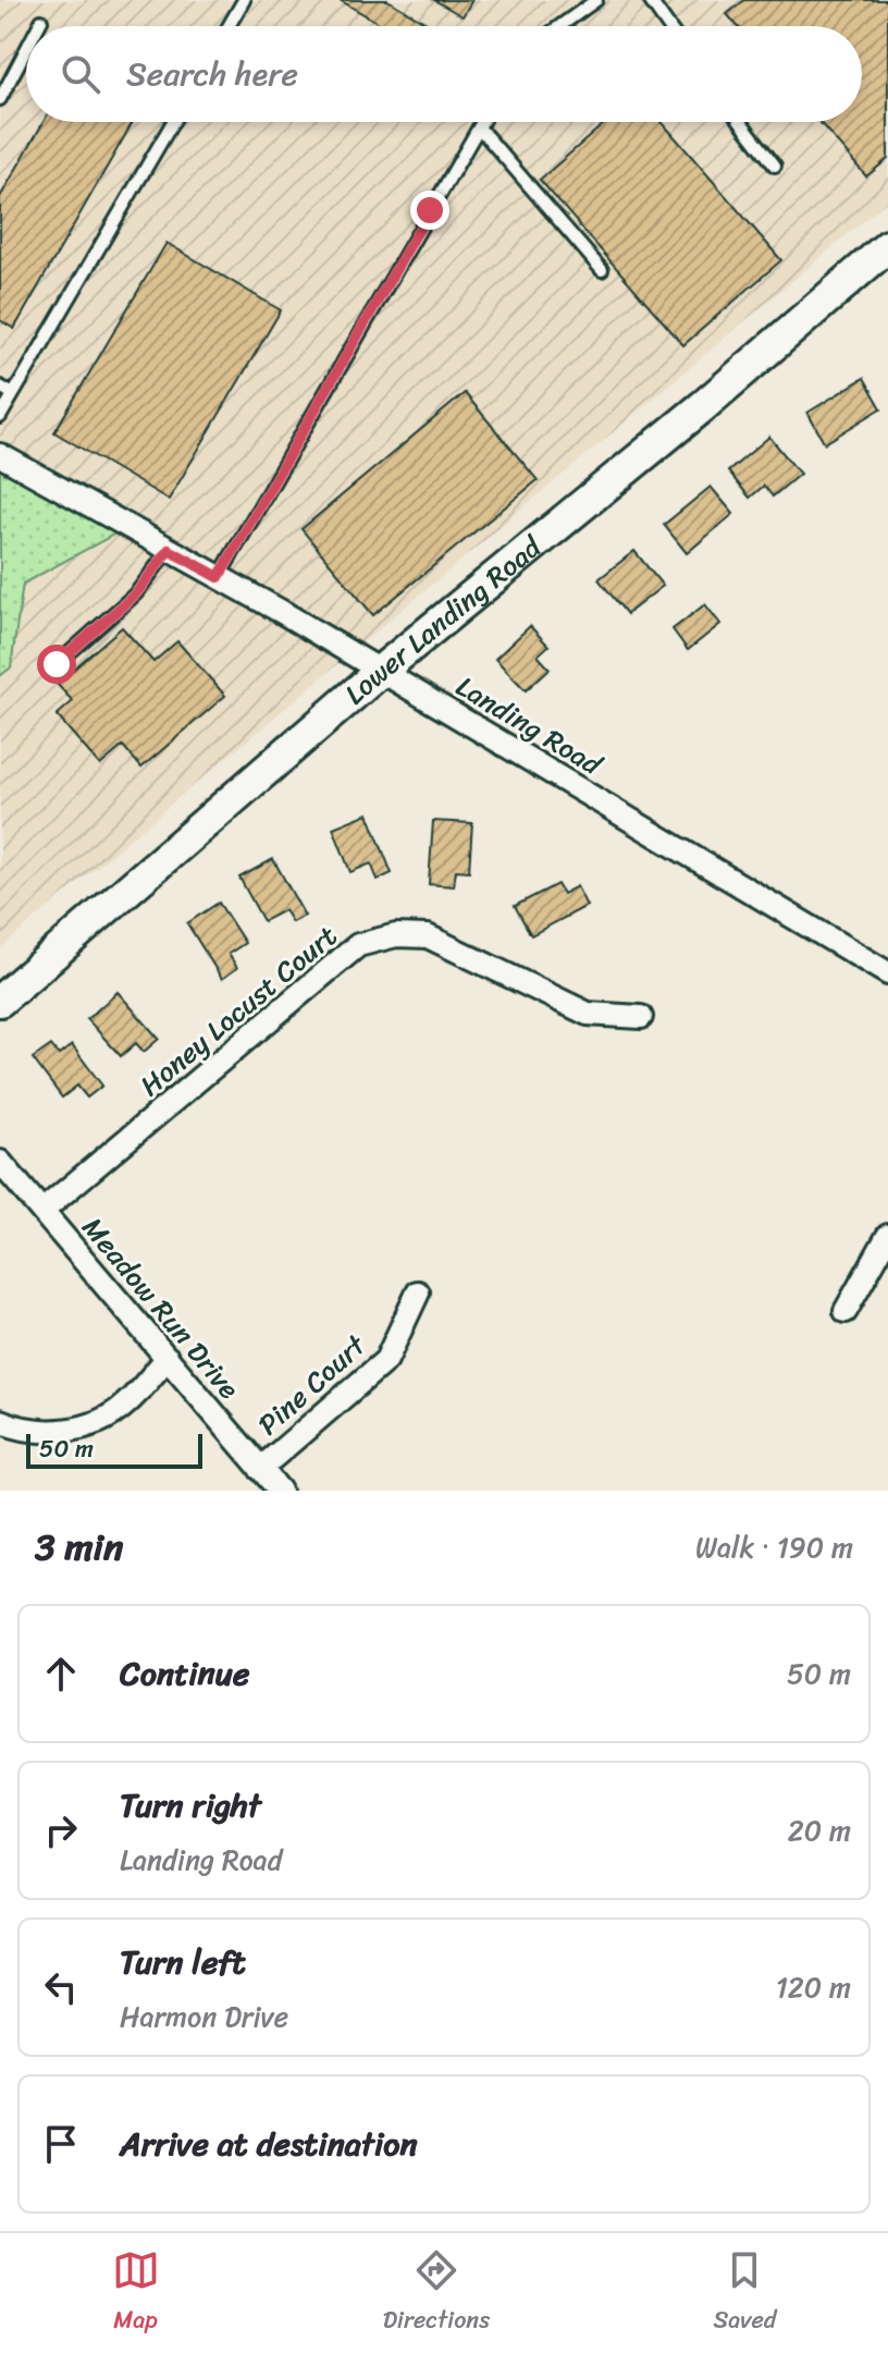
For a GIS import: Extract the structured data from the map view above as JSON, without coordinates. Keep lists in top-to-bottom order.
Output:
{
  "streets": {
    "main road": ["Lower Landing Road"],
    "street": [
      "Landing Road",
      "Honey Locust Court",
      "Meadow Run Drive",
      "Pine Court"
    ]
  },
  "crossings": [
    ["Lower Landing Road", "Landing Road"],
    ["Honey Locust Court", "Meadow Run Drive"],
    ["Meadow Run Drive", "Pine Court"]
  ],
  "scale_bar": "50 m",
  "page": {
    "search": "Search here",
    "scale": "50 m",
    "heading": ["3 min", "Walk · 190 m"],
    "list": [
      ["Continue", "50 m"],
      ["Turn right", "Landing Road", "20 m"],
      ["Turn left", "Harmon Drive", "120 m"],
      "Arrive at destination"
    ],
    "nav": ["Map", "Directions", "Saved"]
  }
}
